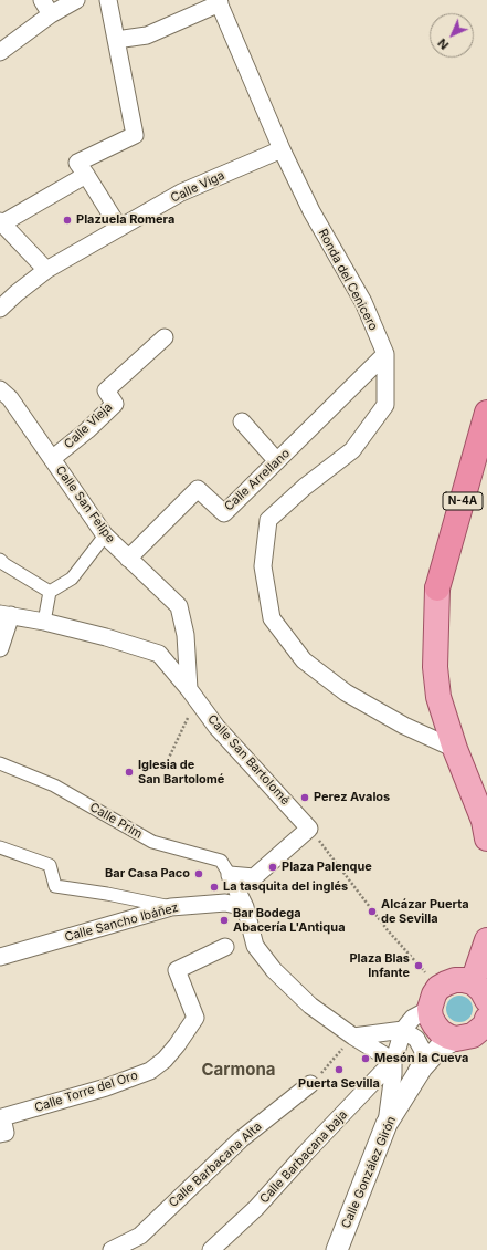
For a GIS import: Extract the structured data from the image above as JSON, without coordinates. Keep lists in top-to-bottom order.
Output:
{
  "streets": {
    "highway": ["N-4A"],
    "street": [
      "Calle Viga",
      "Ronda del Cenicero",
      "Calle Vieja",
      "Calle Arrellano",
      "Calle San Felipe",
      "Calle San Bartolomé",
      "Calle Prim",
      "Calle Sancho Ibáñez",
      "Calle Torre del Oro",
      "Calle Barbacana baja",
      "Calle Barbacana Alta",
      "Calle González Girón"
    ]
  },
  "crossings": [
    ["Calle Viga", "Ronda del Cenicero"],
    ["Ronda del Cenicero", "Calle Arrellano"],
    ["Calle Vieja", "Calle San Felipe"],
    ["Calle Arrellano", "Calle San Felipe"],
    ["Calle San Felipe", "Calle San Bartolomé"]
  ],
  "districts": ["Carmona"],
  "places": [
    "Plazuela Romera",
    "Iglesia de San Bartolomé",
    "Perez Avalos",
    "Plaza Palenque",
    "Bar Casa Paco",
    "La tasquita del inglés",
    "Alcázar Puerta de Sevilla",
    "Bar Bodega Abacería L'Antiqua",
    "Plaza Blas Infante",
    "Mesón la Cueva",
    "Puerta Sevilla"
  ],
  "north": "bottom left"
}
